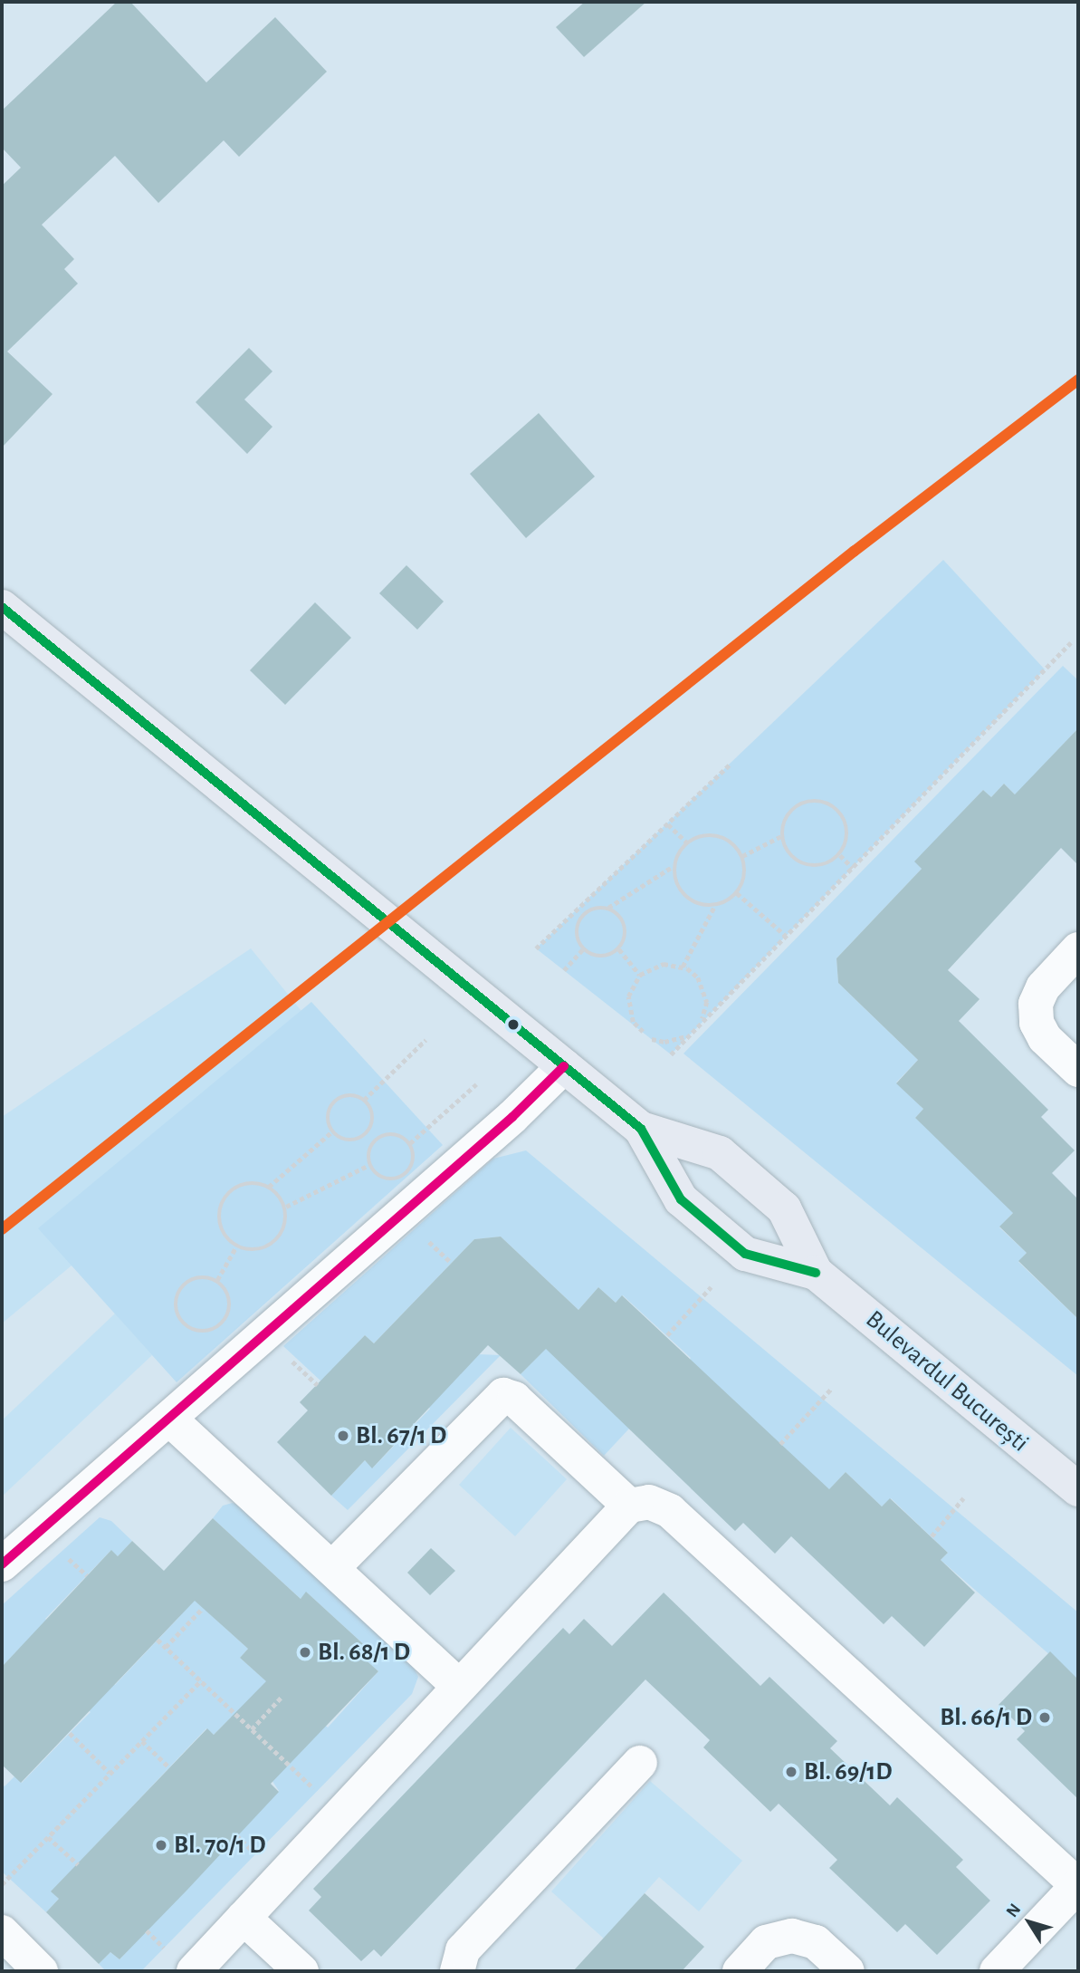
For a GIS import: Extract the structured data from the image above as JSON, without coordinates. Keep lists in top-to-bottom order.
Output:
{
  "streets": {
    "main road": ["Bulevardul București"]
  },
  "places": [
    "Bl. 67/1 D",
    "Bl. 68/1 D",
    "Bl. 66/1 D",
    "Bl. 69/1D",
    "Bl. 70/1 D"
  ],
  "north": "top left"
}
